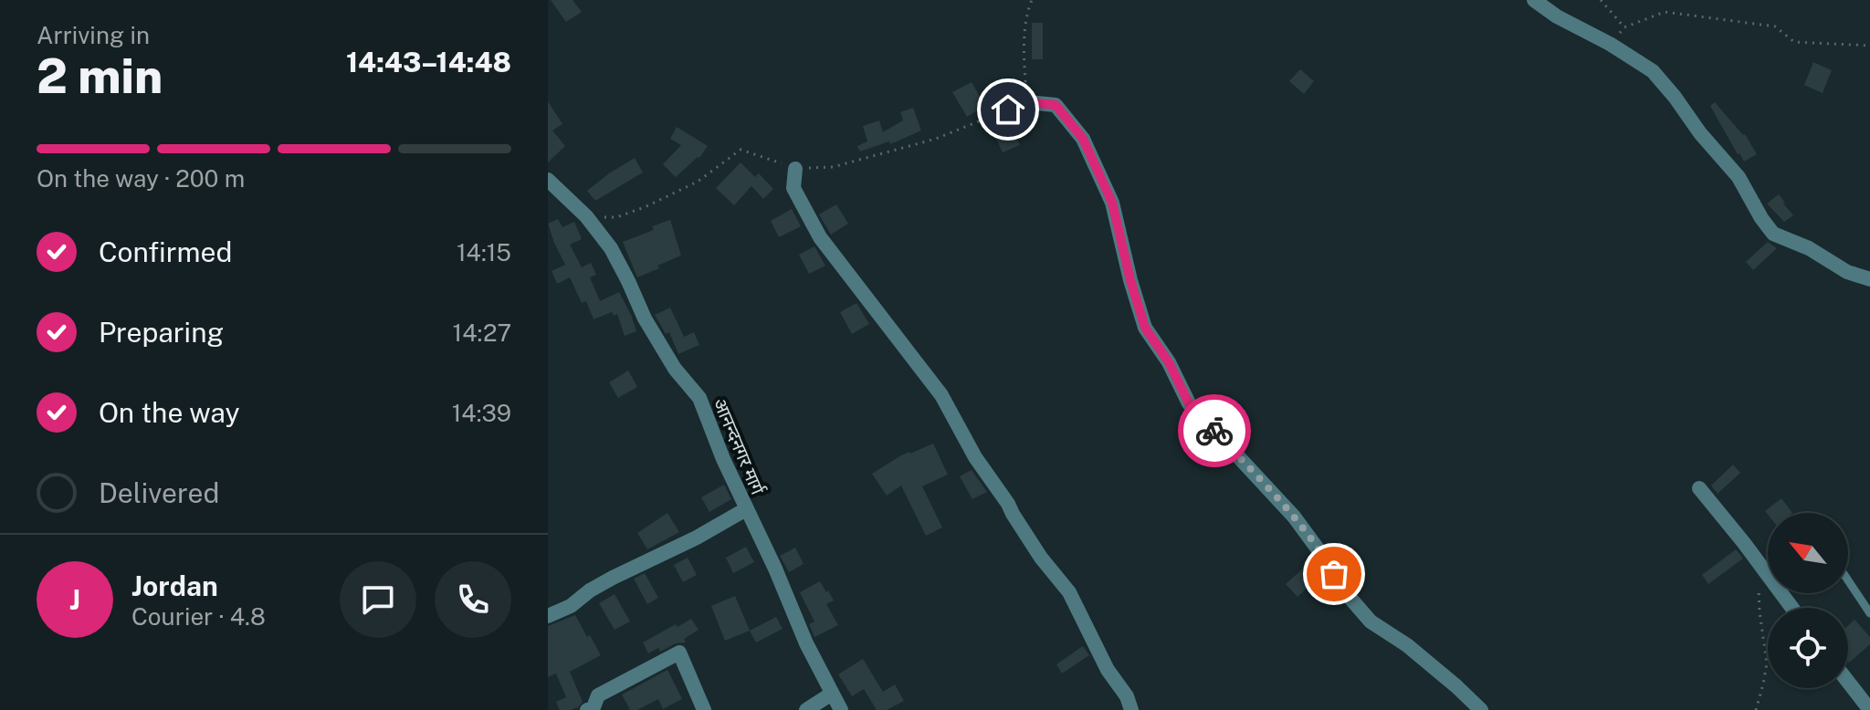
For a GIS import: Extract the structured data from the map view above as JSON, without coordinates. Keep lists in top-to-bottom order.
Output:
{
  "streets": {
    "street": ["आनन्दनगर मार्ग"]
  },
  "north": "top left",
  "page": {
    "heading": ["2 min", "Arriving in", "14:43–14:48"],
    "panel": ["Jordan", "Courier · 4.8"],
    "bar": "On the way · 200 m",
    "list": [
      ["Confirmed", "14:15"],
      ["Preparing", "14:27"],
      ["On the way", "14:39"],
      "Delivered"
    ],
    "round": "J"
  }
}
